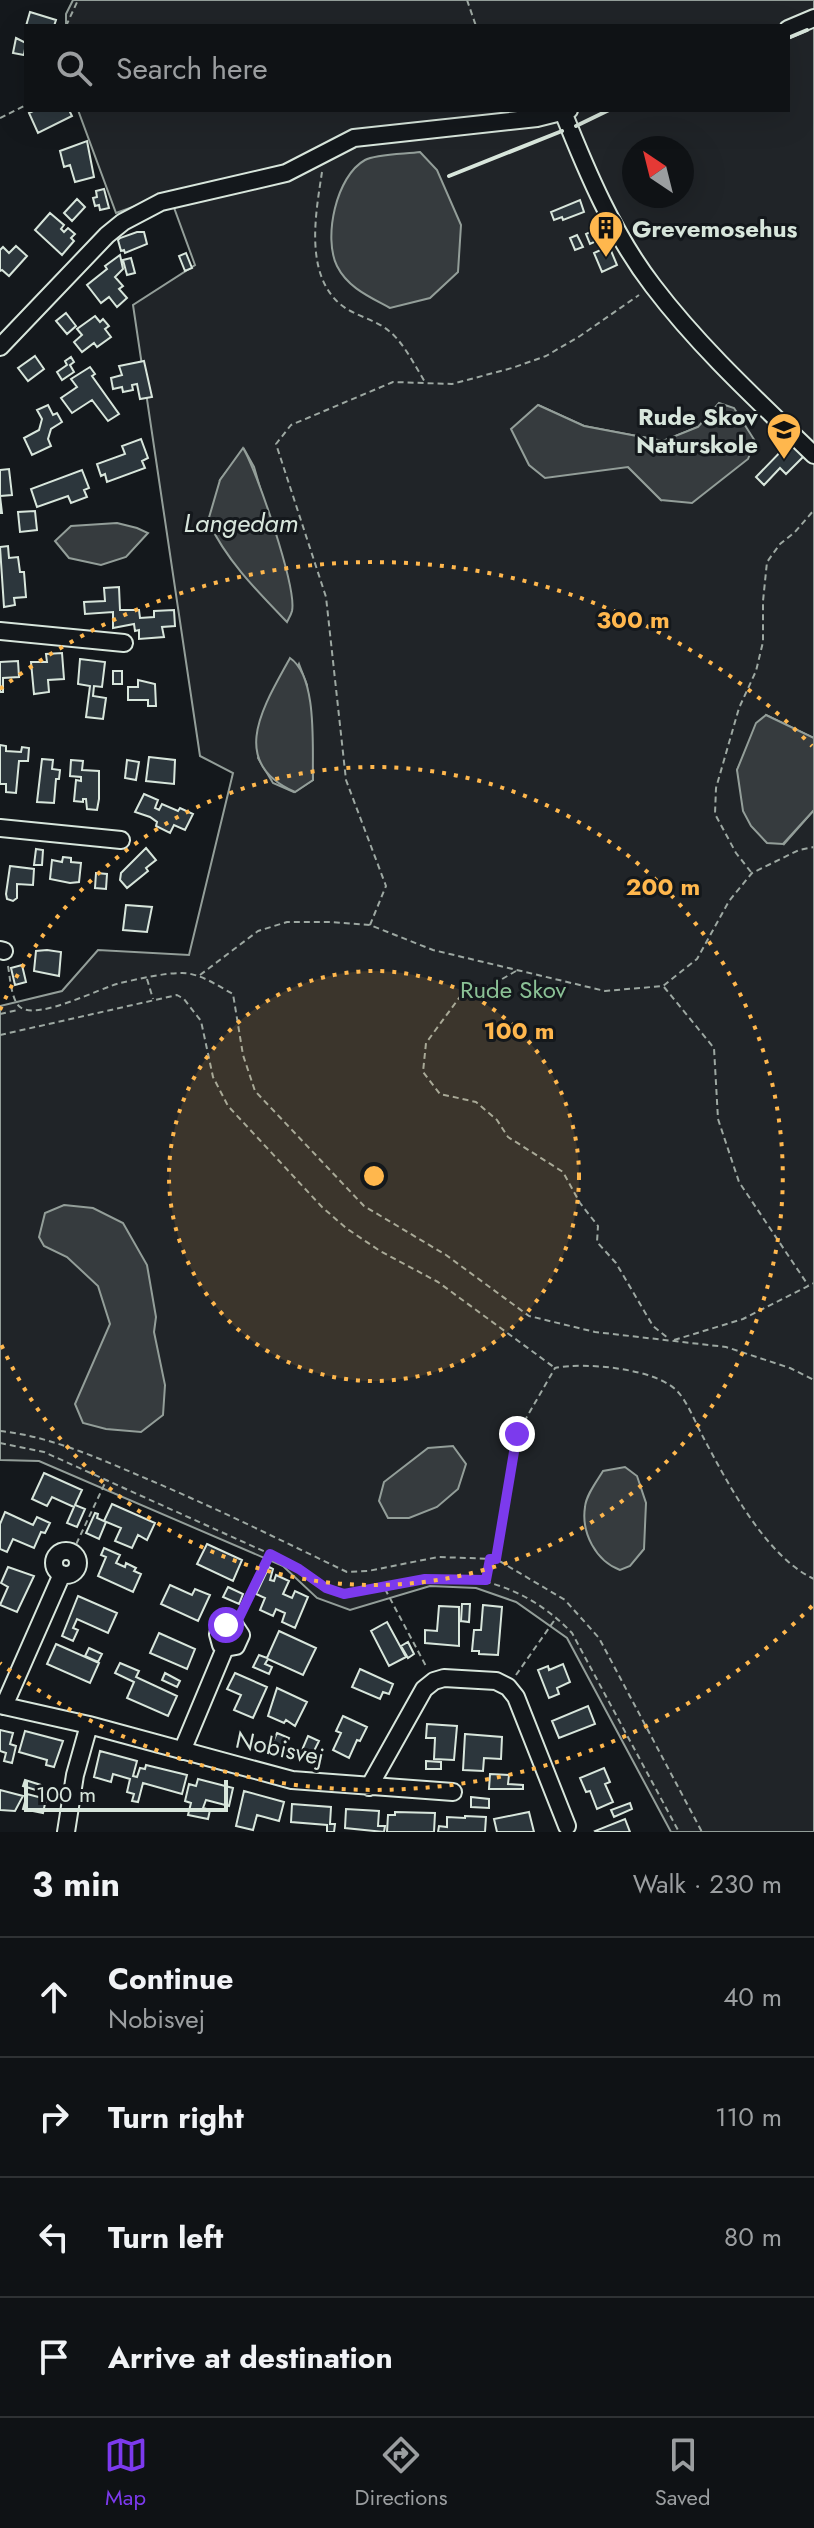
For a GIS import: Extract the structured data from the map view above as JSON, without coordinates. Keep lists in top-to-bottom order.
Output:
{
  "streets": {
    "street": ["Nobisvej"]
  },
  "water": ["Langedam"],
  "parks": ["Rude Skov"],
  "places": {
    "building": ["Grevemosehus"],
    "school or university": ["Rude Skov Naturskole"]
  },
  "scale_bar": "100 m",
  "north": "top left",
  "page": {
    "search": "Search here",
    "scale": "100 m",
    "heading": ["3 min", "Walk · 230 m"],
    "list": [
      ["Continue", "Nobisvej", "40 m"],
      ["Turn right", "110 m"],
      ["Turn left", "80 m"],
      "Arrive at destination"
    ],
    "nav": ["Map", "Directions", "Saved"]
  },
  "rings": ["300 m", "200 m", "100 m"]
}
